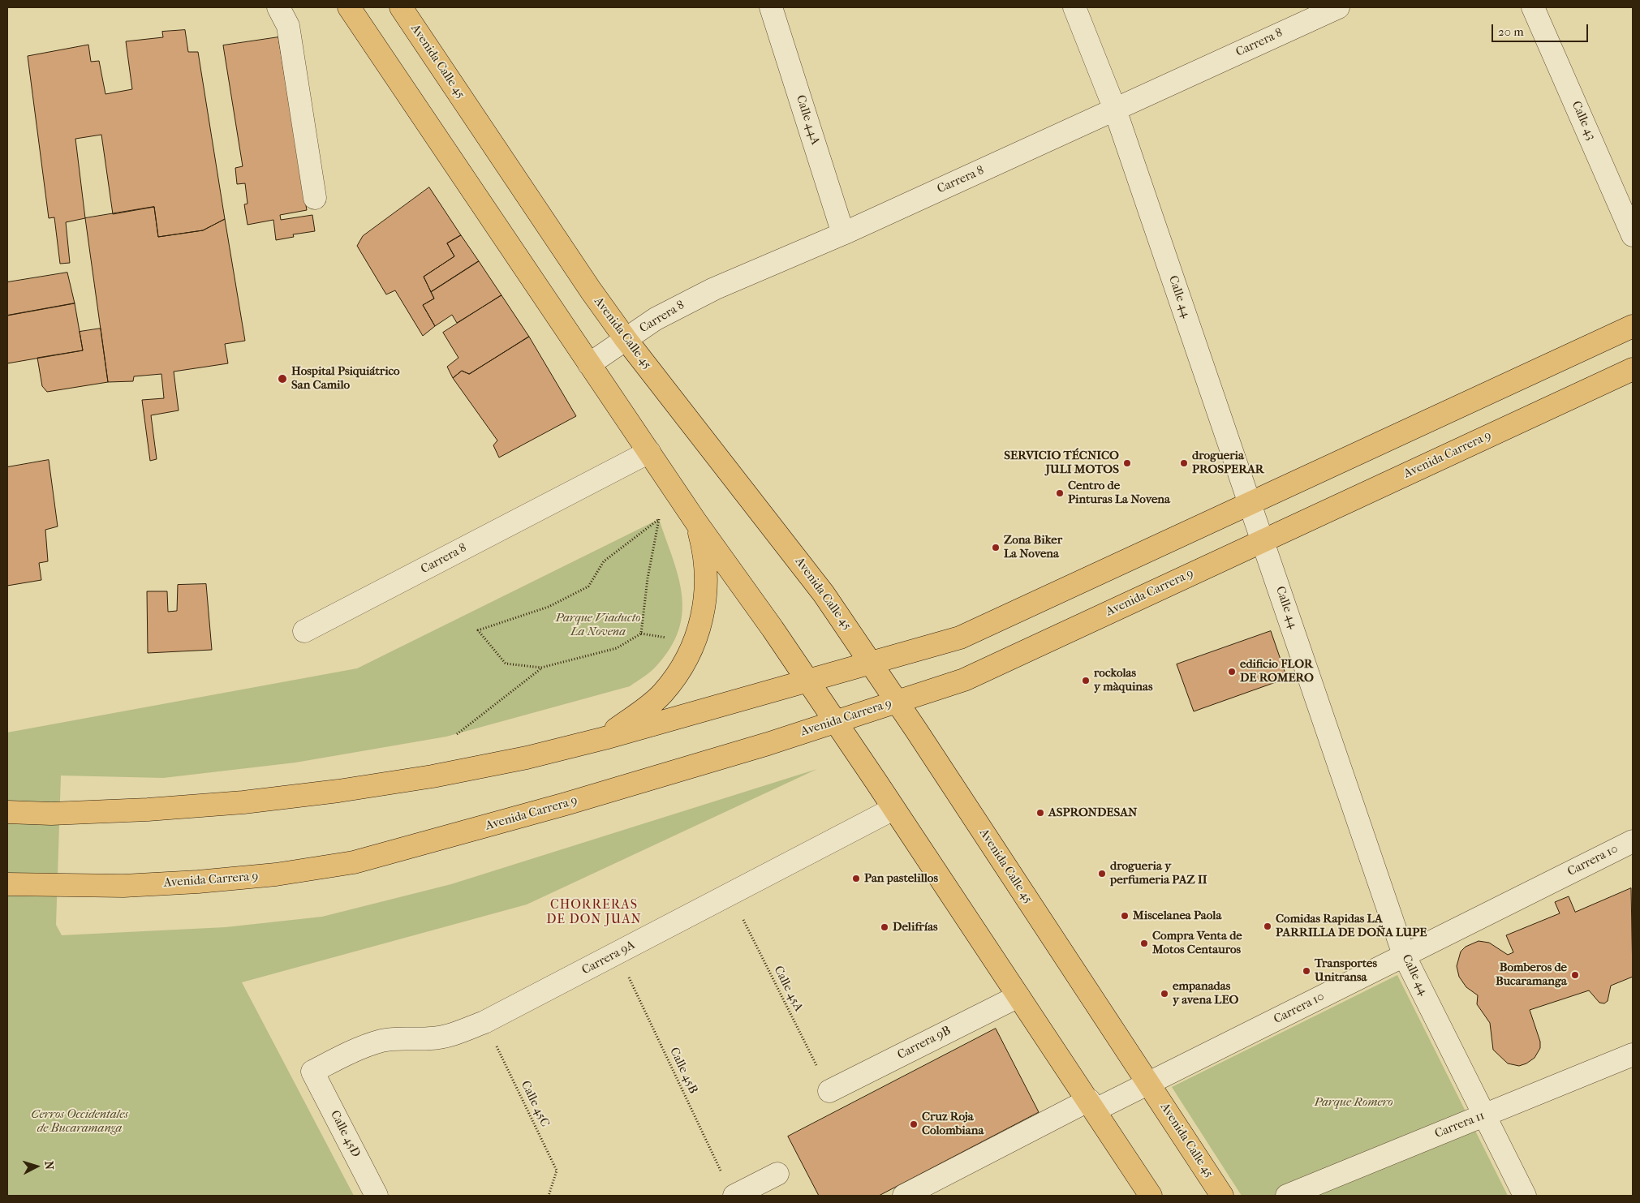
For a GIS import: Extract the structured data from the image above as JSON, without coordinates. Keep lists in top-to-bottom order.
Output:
{
  "streets": {
    "main road": ["Avenida Calle 45", "Avenida Carrera 9"],
    "street": [
      "Carrera 8",
      "Calle 44A",
      "Calle 43",
      "Calle 44",
      "Carrera 10",
      "Carrera 9A",
      "Carrera 9B",
      "Carrera 11",
      "Calle 45D"
    ],
    "path": ["Calle 45A", "Calle 45B", "Calle 45C"]
  },
  "crossings": [
    ["Carrera 8", "Avenida Calle 45"],
    ["Carrera 8", "Calle 44A"],
    ["Carrera 8", "Calle 44"],
    ["Avenida Calle 45", "Avenida Carrera 9"],
    ["Avenida Calle 45", "Carrera 10"],
    ["Calle 44", "Avenida Carrera 9"],
    ["Calle 44", "Carrera 10"],
    ["Calle 44", "Carrera 11"],
    ["Carrera 9A", "Calle 45A"],
    ["Carrera 9A", "Calle 45B"],
    ["Carrera 9A", "Calle 45C"],
    ["Carrera 9A", "Calle 45D"],
    ["Calle 45A", "Carrera 9B"]
  ],
  "districts": ["CHORRERAS DE DON JUAN"],
  "parks": ["Parque Viaducto La Novena", "Parque Romero", "Cerros Occidentales de Bucaramanga"],
  "places": [
    "Hospital Psiquiátrico San Camilo",
    "SERVICIO TÉCNICO JULI MOTOS",
    "drogueria PROSPERAR",
    "Centro de Pinturas La Novena",
    "Zona Biker La Novena",
    "edificio FLOR DE ROMERO",
    "rockolas y màquinas",
    "ASPRONDESAN",
    "drogueria y perfumeria PAZ II",
    "Pan pastelillos",
    "Miscelanea Paola",
    "Comidas Rapidas LA PARRILLA DE DOÑA LUPE",
    "Delifrías",
    "Compra Venta de Motos Centauros",
    "Transportes Unitransa",
    "Bomberos de Bucaramanga",
    "empanadas y avena LEO",
    "Cruz Roja Colombiana"
  ],
  "scale_bar": "20 m",
  "north": "right"
}
